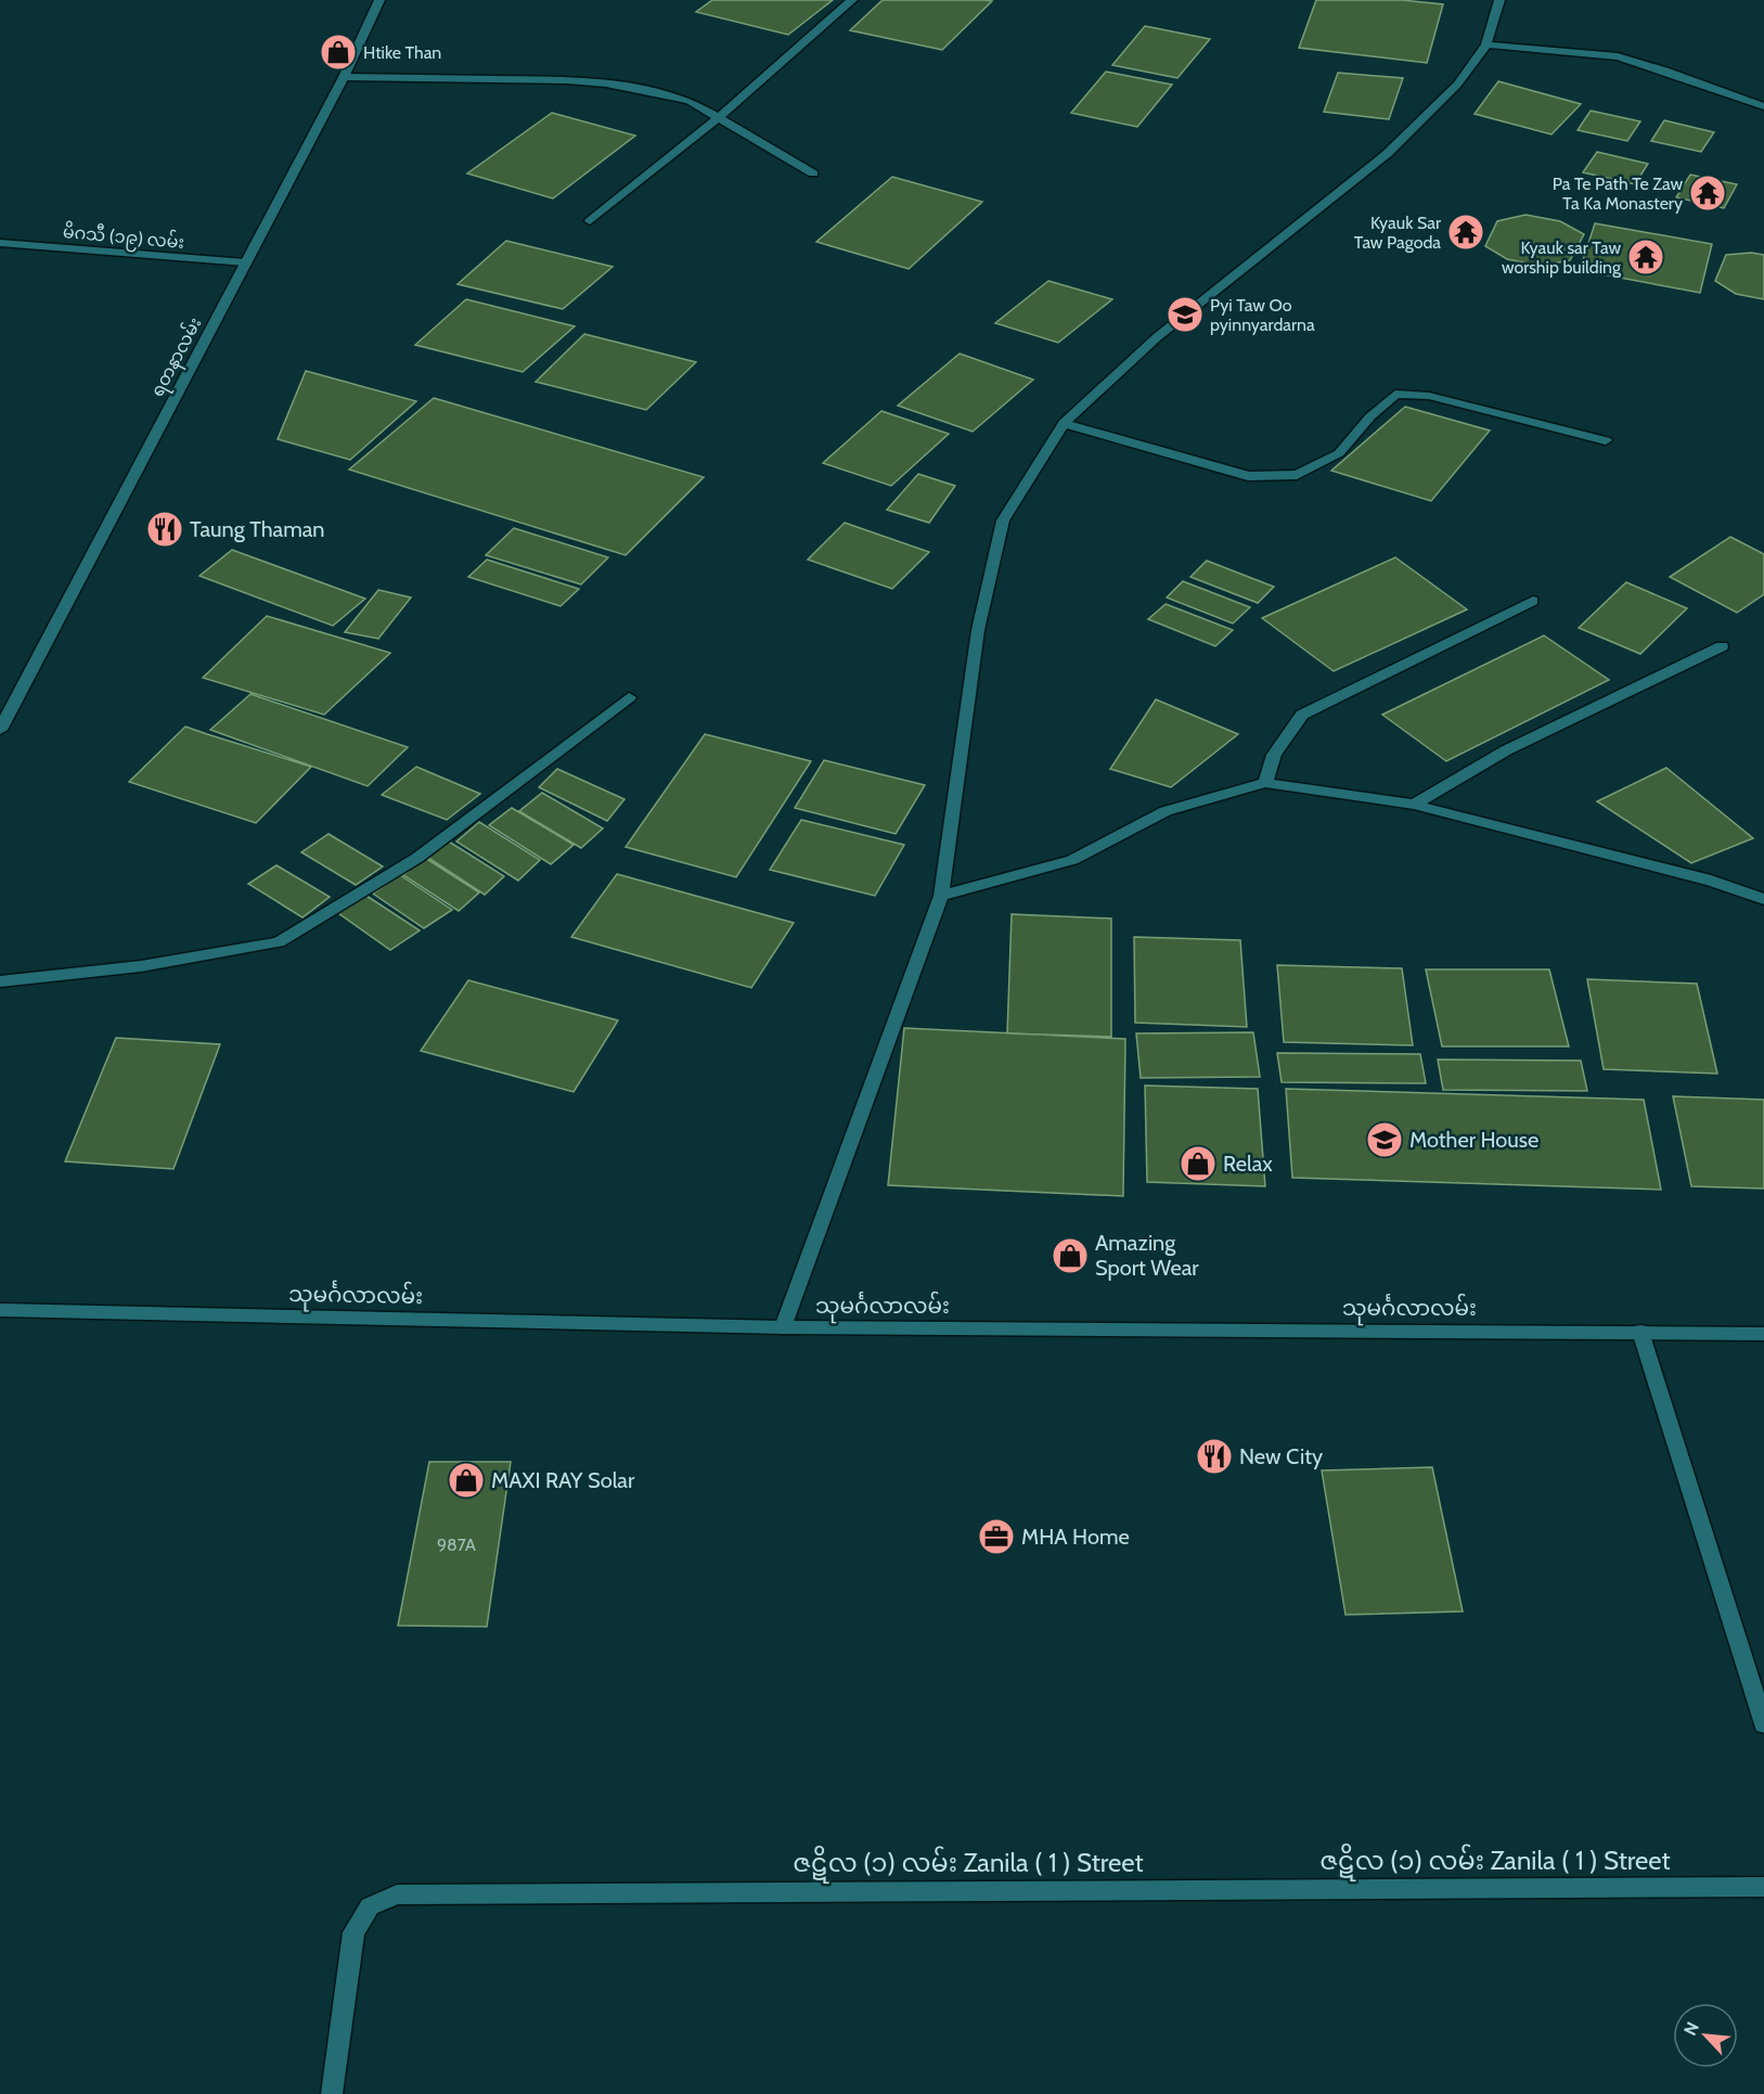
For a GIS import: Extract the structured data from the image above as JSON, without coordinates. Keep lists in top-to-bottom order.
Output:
{
  "streets": {
    "street": [
      "မိဂသီ (၁၉) လမ်း",
      "ရတနာလမ်း",
      "သုမင်္ဂလာလမ်း",
      "ဇဋိလ (၁) လမ်း Zanila ( 1 ) Street"
    ]
  },
  "crossings": [
    ["မိဂသီ (၁၉) လမ်း", "ရတနာလမ်း"]
  ],
  "places": {
    "shop": [
      "Htike Than",
      "Relax",
      "Amazing Sport Wear",
      "MAXI RAY Solar"
    ],
    "temple": ["Pa Te Path Te Zaw Ta Ka Monastery", "Kyauk Sar Taw Pagoda", "Kyauk sar Taw worship building"],
    "school or university": ["Pyi Taw Oo pyinnyardarna", "Mother House"],
    "restaurant": ["Taung Thaman", "New City"],
    "office": ["MHA Home"]
  },
  "house_numbers": ["987A"],
  "north": "top left"
}
